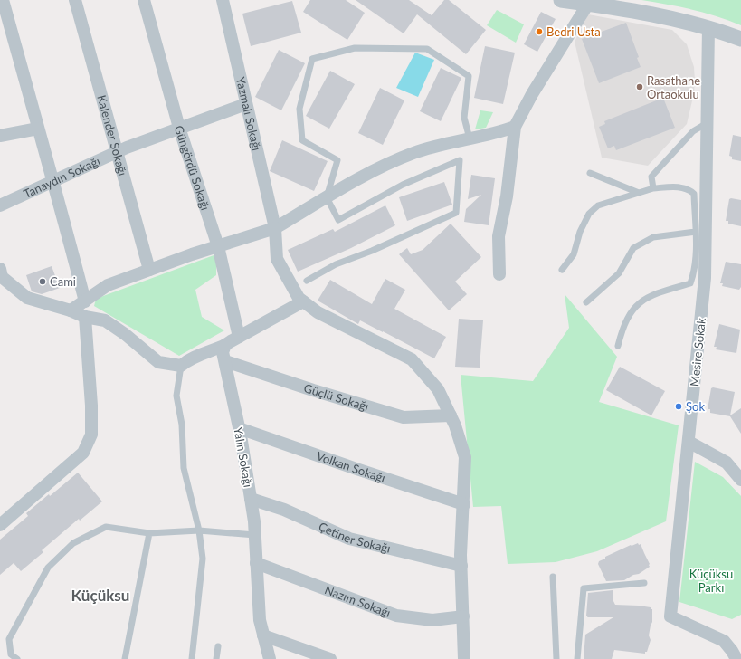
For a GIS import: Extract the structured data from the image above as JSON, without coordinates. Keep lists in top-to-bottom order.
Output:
{
  "streets": {
    "street": [
      "Yazmalı Sokağı",
      "Kalender Sokağı",
      "Güngördü Sokağı",
      "Tanaydın Sokağı",
      "Mesire Sokak",
      "Güçlü Sokağı",
      "Yalın Sokağı",
      "Volkan Sokağı",
      "Çetiner Sokağı",
      "Nazım Sokağı"
    ]
  },
  "crossings": [
    ["Yazmalı Sokağı", "Tanaydın Sokağı"],
    ["Yazmalı Sokağı", "Güçlü Sokağı"],
    ["Yazmalı Sokağı", "Volkan Sokağı"],
    ["Yazmalı Sokağı", "Çetiner Sokağı"],
    ["Yazmalı Sokağı", "Nazım Sokağı"],
    ["Kalender Sokağı", "Tanaydın Sokağı"],
    ["Güngördü Sokağı", "Tanaydın Sokağı"],
    ["Güçlü Sokağı", "Yalın Sokağı"],
    ["Yalın Sokağı", "Volkan Sokağı"],
    ["Yalın Sokağı", "Çetiner Sokağı"],
    ["Yalın Sokağı", "Nazım Sokağı"]
  ],
  "districts": ["Küçüksu"],
  "parks": ["Küçüksu Parkı"],
  "places": [
    "Bedri Usta",
    "Rasathane Ortaokulu",
    "Cami",
    "Şok"
  ]
}
